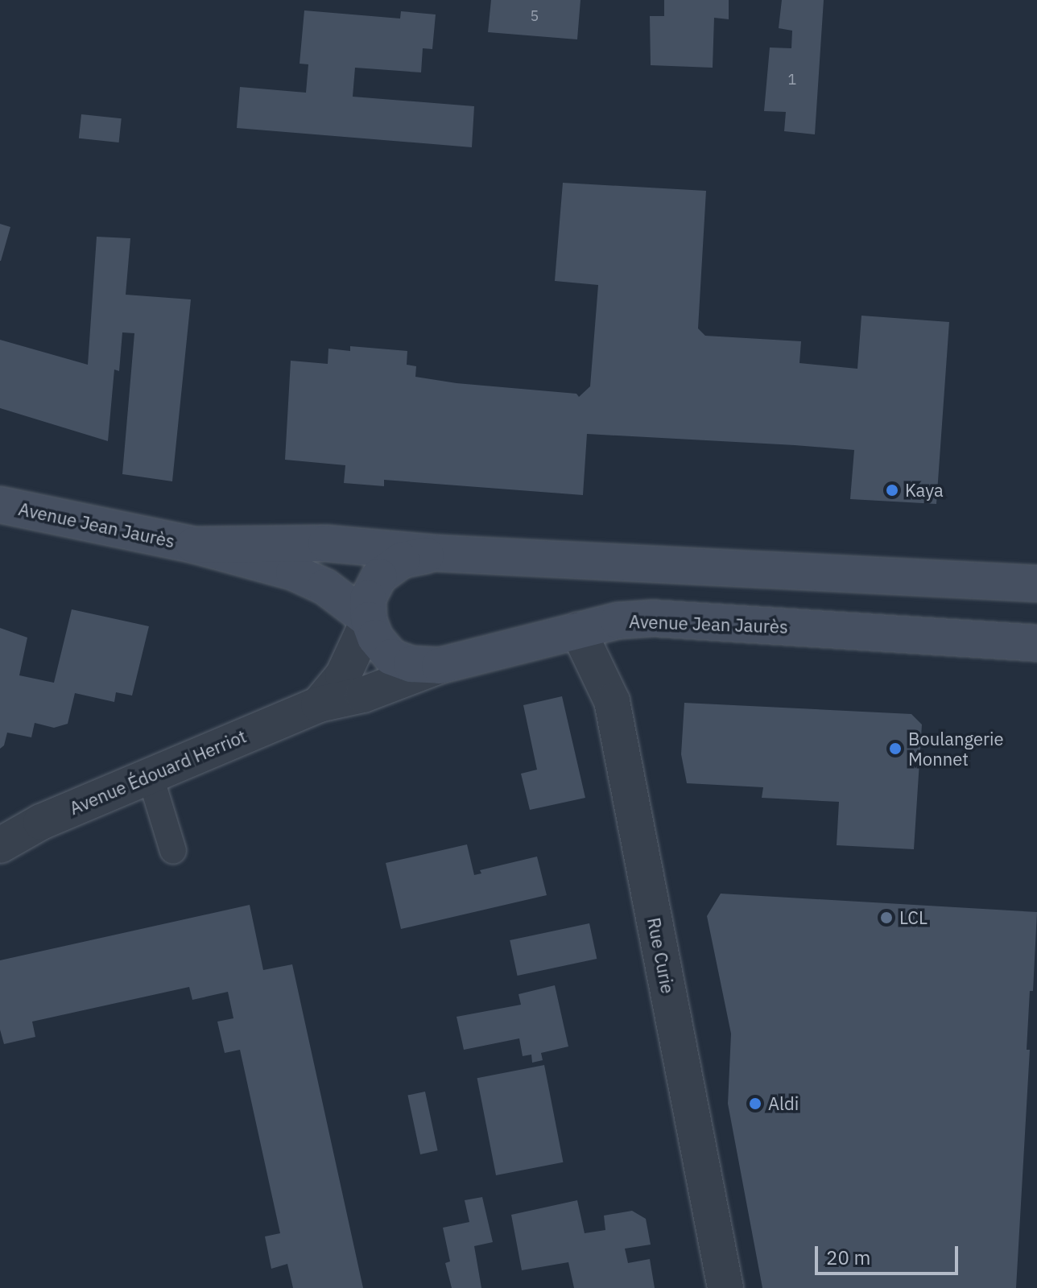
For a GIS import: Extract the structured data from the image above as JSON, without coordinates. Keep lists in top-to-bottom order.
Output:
{
  "streets": {
    "main road": ["Avenue Jean Jaurès"],
    "street": ["Avenue Édouard Herriot", "Rue Curie"]
  },
  "crossings": [
    ["Avenue Jean Jaurès", "Avenue Édouard Herriot"],
    ["Avenue Jean Jaurès", "Rue Curie"]
  ],
  "places": [
    "Kaya",
    "Boulangerie Monnet",
    "LCL",
    "Aldi"
  ],
  "house_numbers": ["5", "1"],
  "scale_bar": "20 m"
}
